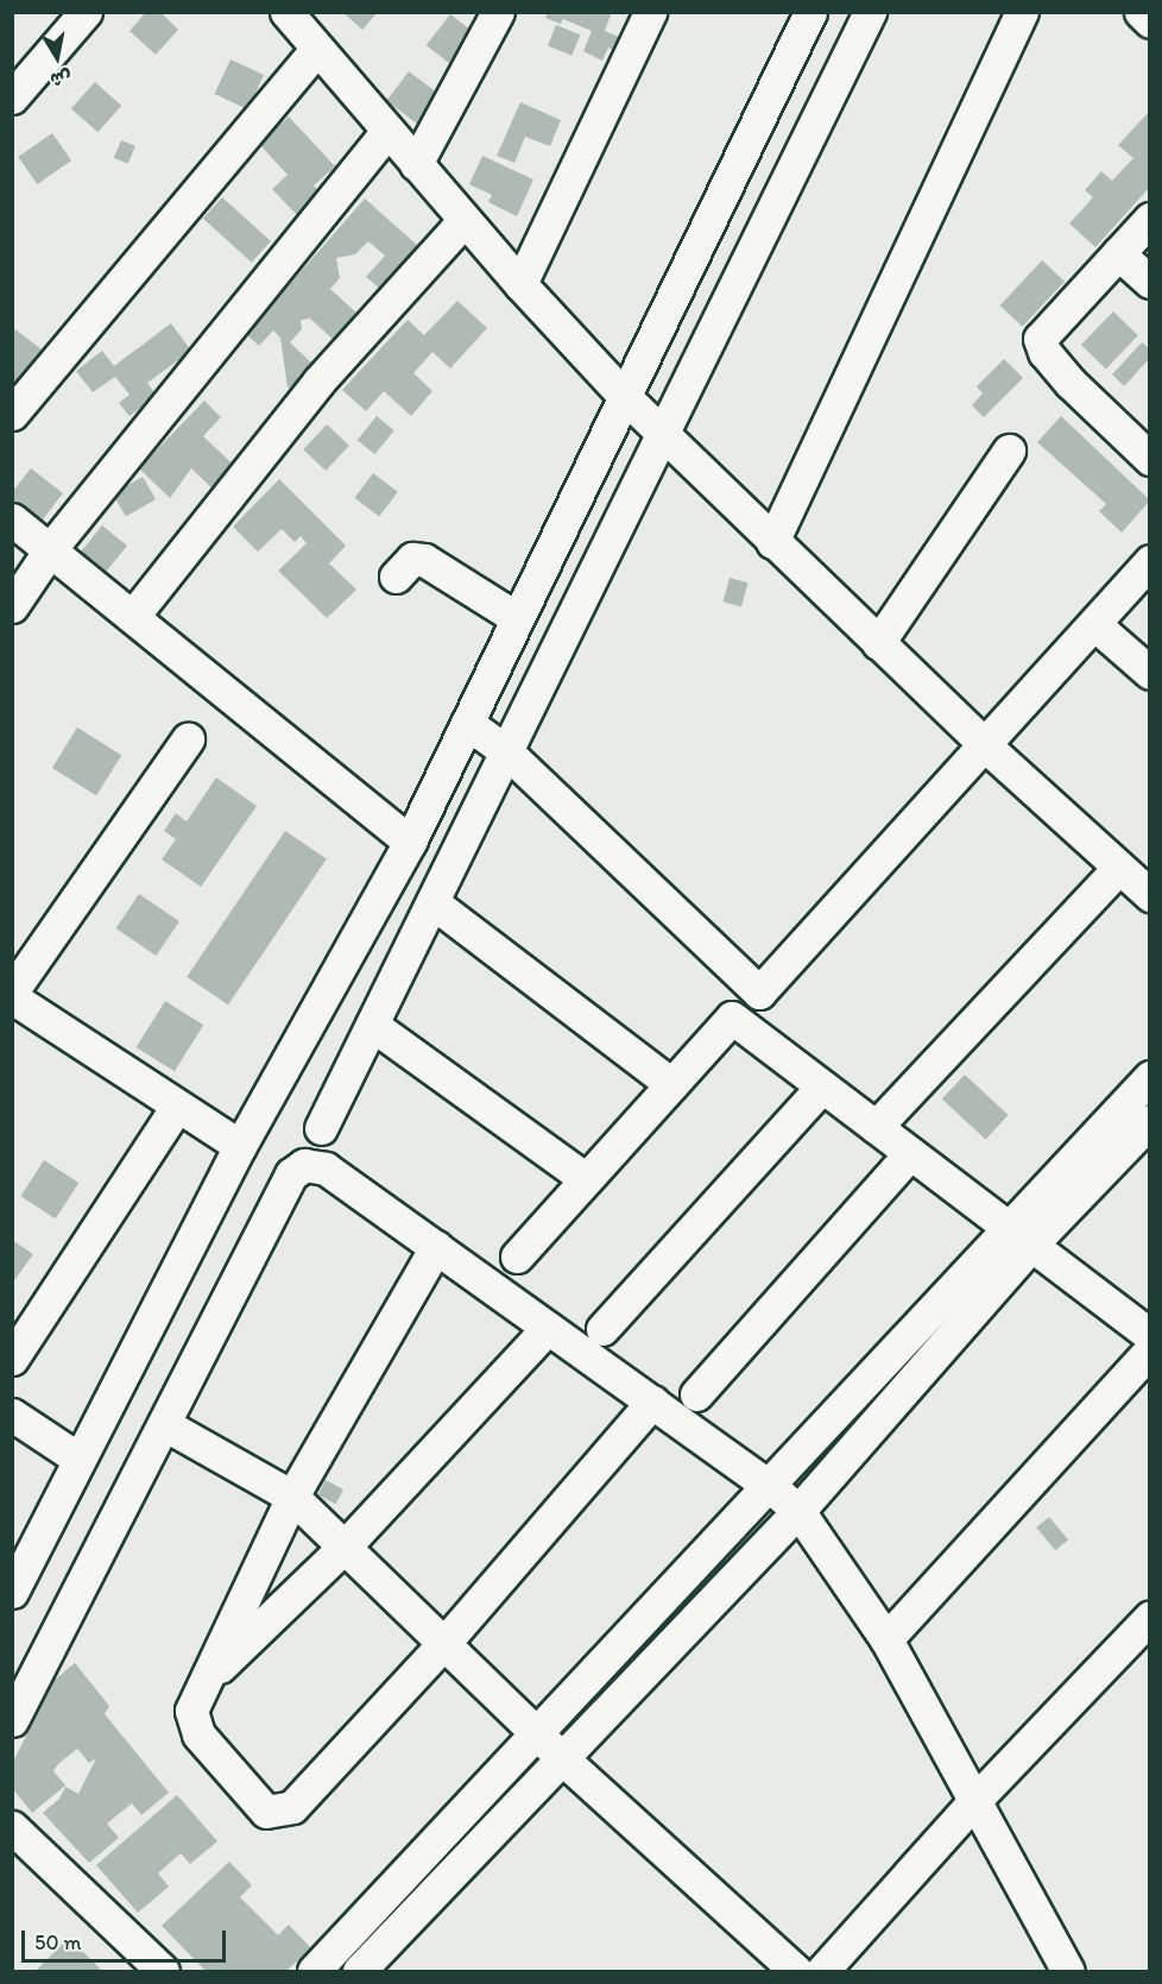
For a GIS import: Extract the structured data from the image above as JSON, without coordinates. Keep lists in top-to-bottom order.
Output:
{
  "scale_bar": "50 m",
  "north": "bottom"
}
